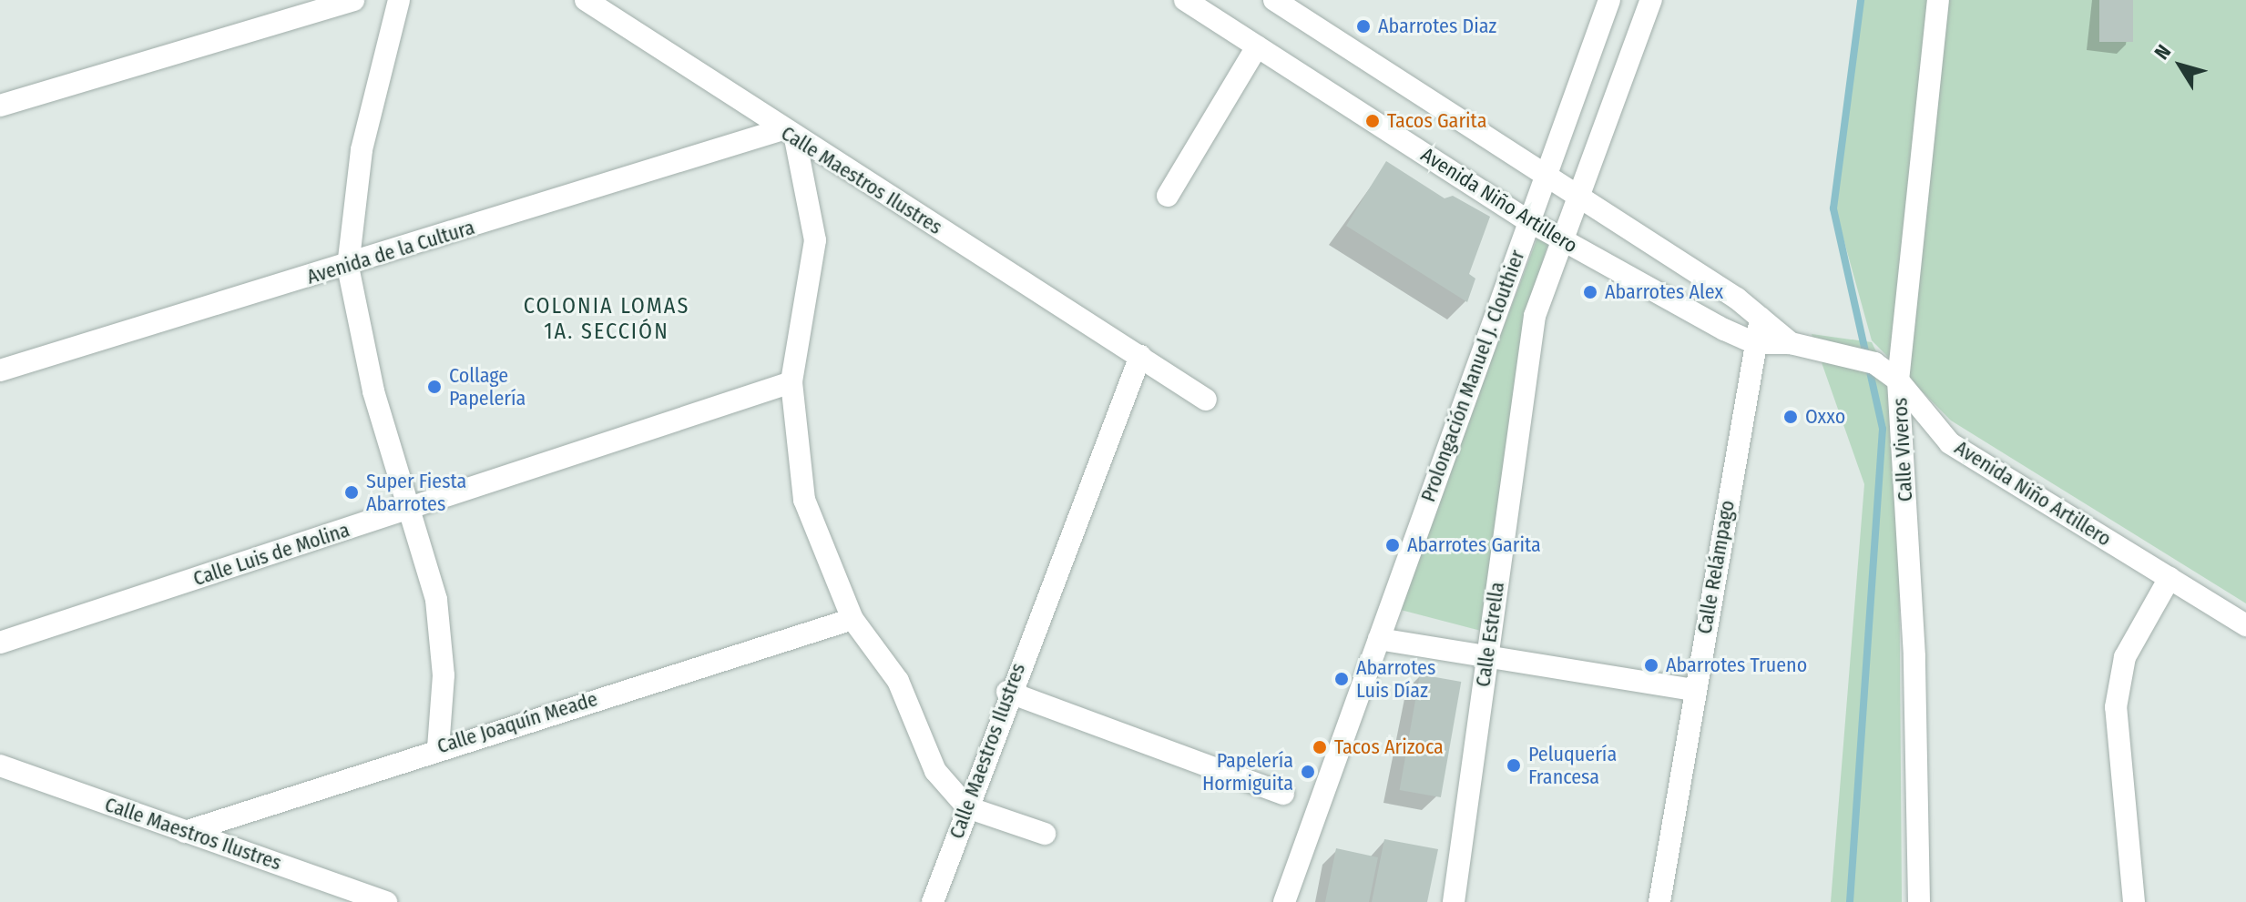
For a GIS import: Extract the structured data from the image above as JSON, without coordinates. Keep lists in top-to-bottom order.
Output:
{
  "streets": {
    "street": [
      "Calle Maestros Ilustres",
      "Avenida Niño Artillero",
      "Avenida de la Cultura",
      "Prolongación Manuel J. Clouthier",
      "Calle Viveros",
      "Calle Luis de Molina",
      "Calle Relámpago",
      "Calle Estrella",
      "Calle Joaquín Meade"
    ]
  },
  "crossings": [
    ["Calle Maestros Ilustres", "Avenida de la Cultura"],
    ["Calle Maestros Ilustres", "Calle Joaquín Meade"],
    ["Avenida Niño Artillero", "Prolongación Manuel J. Clouthier"],
    ["Avenida Niño Artillero", "Calle Viveros"],
    ["Avenida Niño Artillero", "Calle Relámpago"],
    ["Avenida Niño Artillero", "Calle Estrella"]
  ],
  "districts": ["COLONIA LOMAS 1A. SECCIÓN"],
  "places": [
    "Abarrotes Diaz",
    "Tacos Garita",
    "Abarrotes Alex",
    "Collage Papelería",
    "Oxxo",
    "Super Fiesta Abarrotes",
    "Abarrotes Garita",
    "Abarrotes Trueno",
    "Abarrotes Luis Díaz",
    "Tacos Arizoca",
    "Peluquería Francesa",
    "Papelería Hormiguita"
  ],
  "north": "top left"
}
